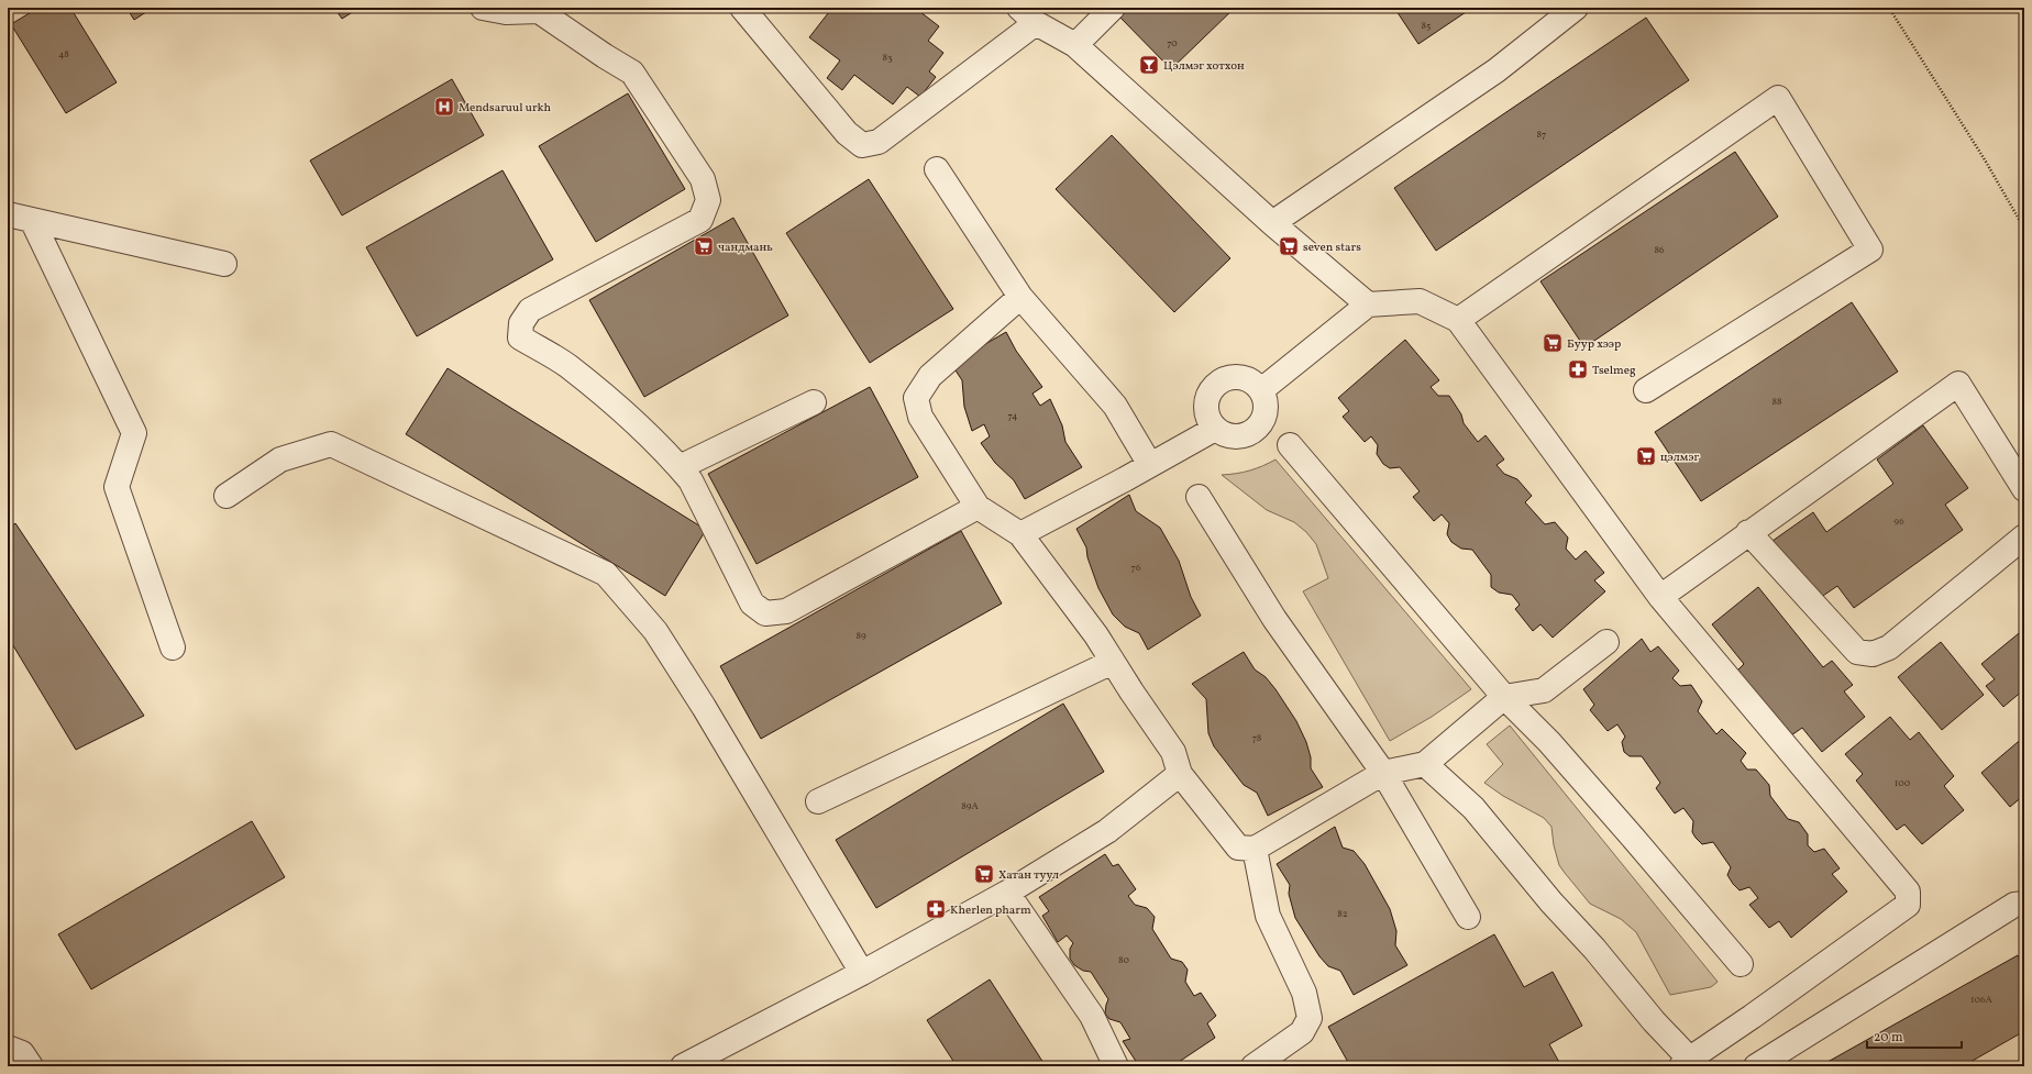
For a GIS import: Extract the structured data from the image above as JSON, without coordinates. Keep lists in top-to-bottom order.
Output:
{
  "places": {
    "bar": ["Цэлмэг хотхон"],
    "hospital": ["Mendsaruul urkh"],
    "supermarket": [
      "чандмань",
      "seven stars",
      "Буур хээр",
      "цэлмэг",
      "Хатан туул"
    ],
    "pharmacy": ["Tselmeg", "Kherlen pharm"]
  },
  "house_numbers": [
    "85",
    "70",
    "48",
    "83",
    "87",
    "86",
    "88",
    "74",
    "96",
    "76",
    "89",
    "78",
    "100",
    "89А",
    "82",
    "80",
    "106А"
  ],
  "scale_bar": "20 m"
}
